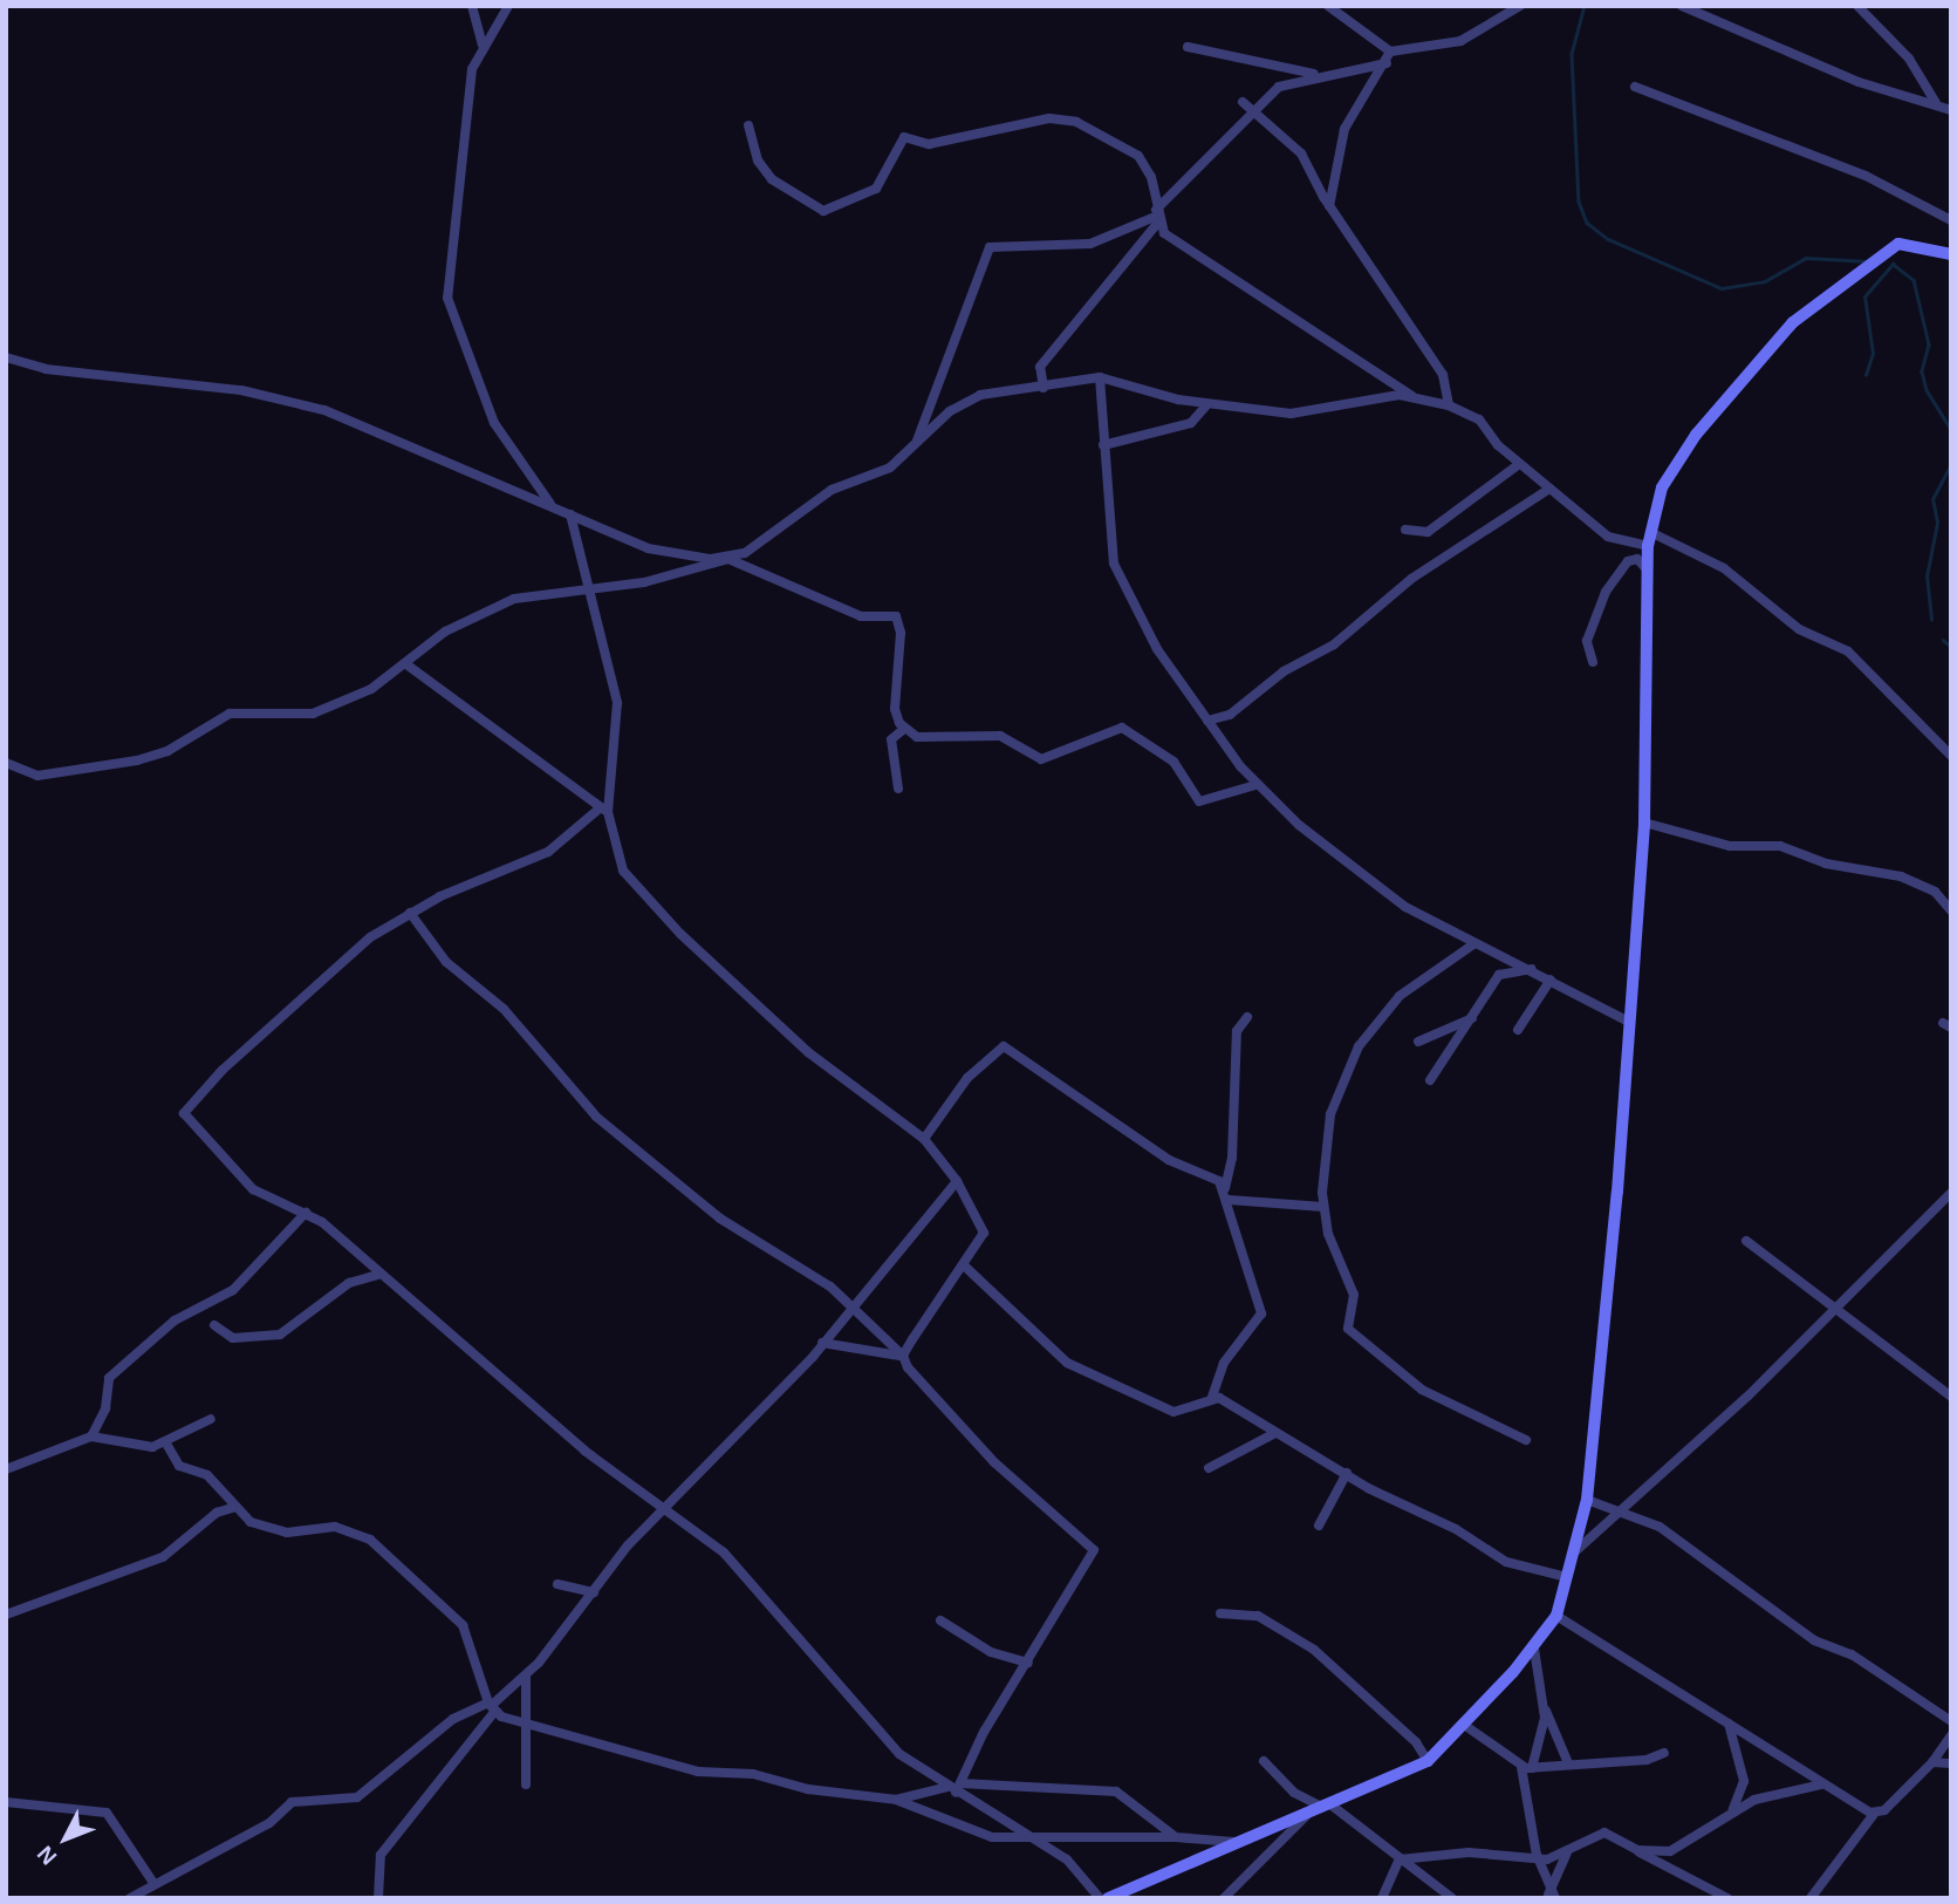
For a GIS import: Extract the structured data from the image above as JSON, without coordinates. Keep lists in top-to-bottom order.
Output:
{
  "north": "bottom left"
}
